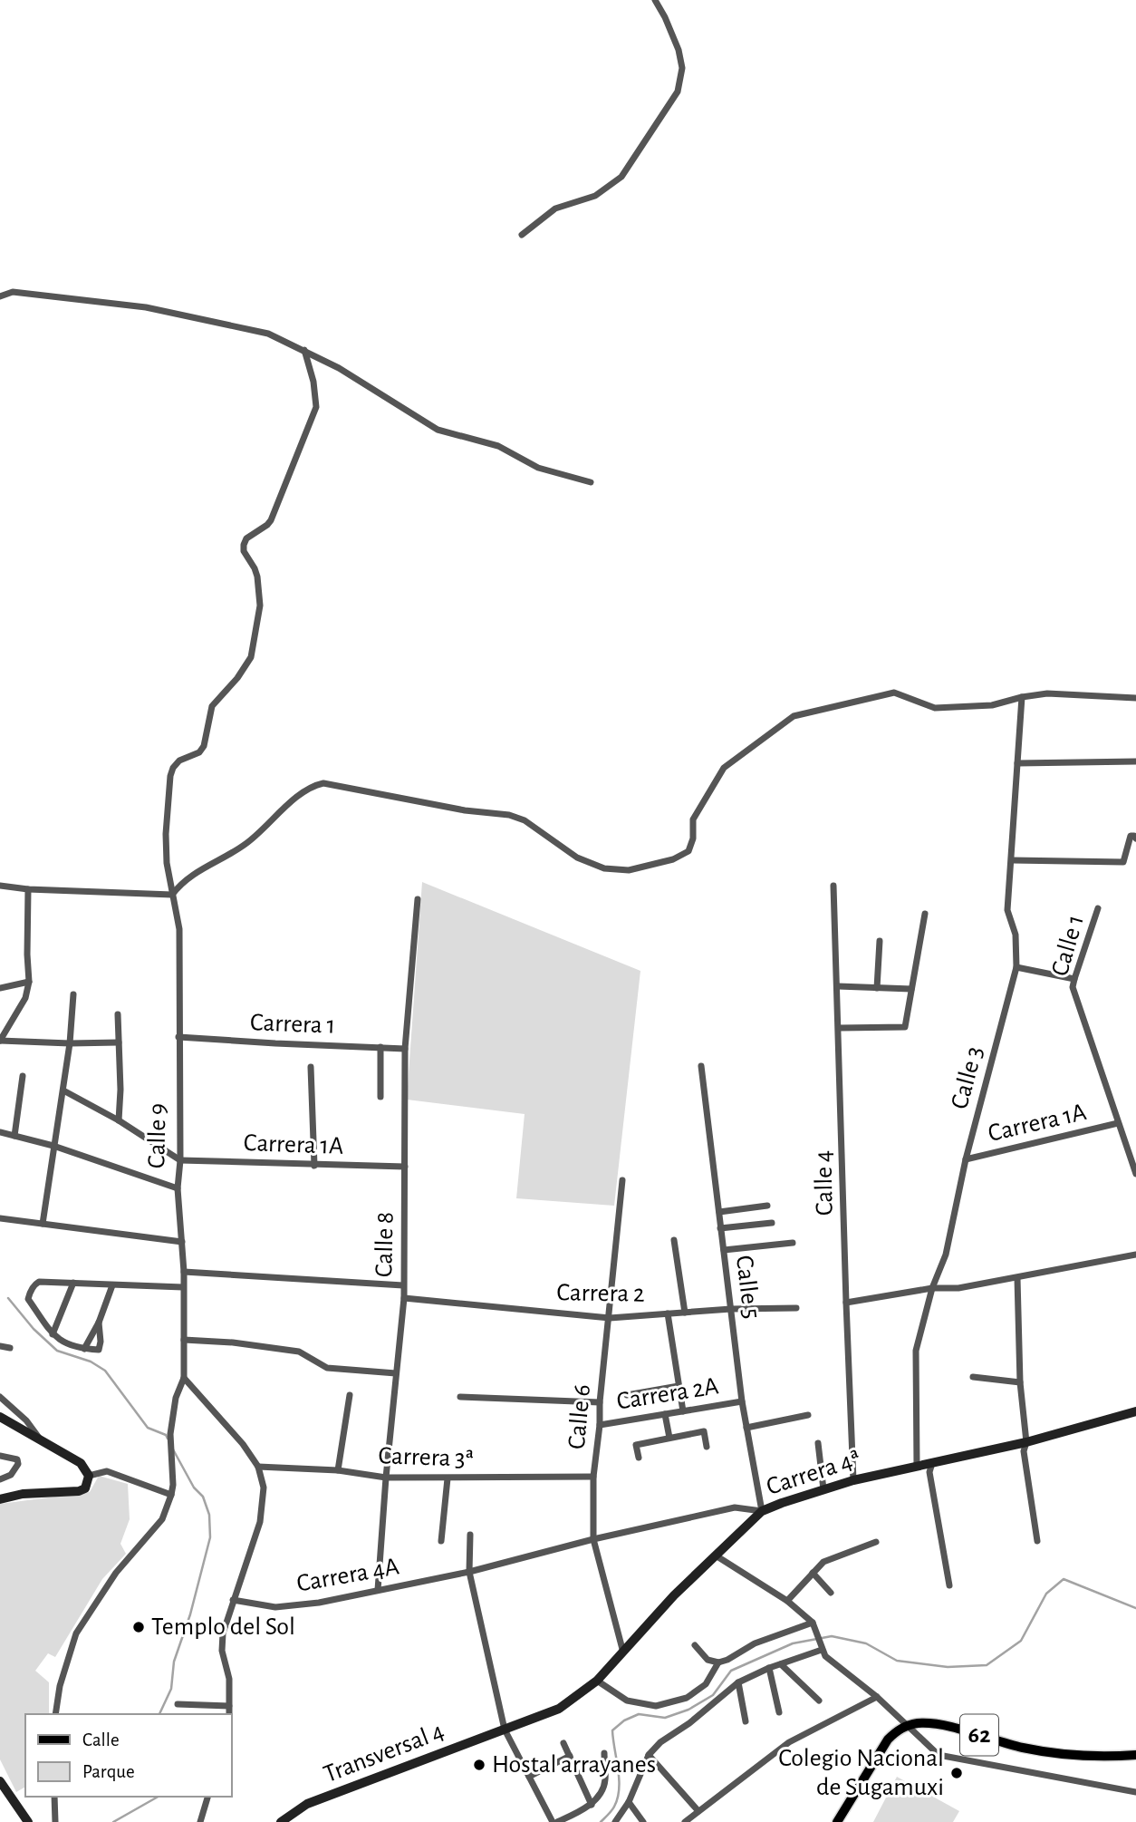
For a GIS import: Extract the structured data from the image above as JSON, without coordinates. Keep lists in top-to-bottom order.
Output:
{
  "streets": {
    "main road": ["62"],
    "street": [
      "Calle 1",
      "Carrera 1",
      "Calle 3",
      "Carrera 1A",
      "Calle 9",
      "Calle 4",
      "Calle 8",
      "Calle 5",
      "Carrera 2",
      "Carrera 2A",
      "Calle 6",
      "Carrera 3ª",
      "Carrera 4ª",
      "Carrera 4A",
      "Transversal 4"
    ]
  },
  "crossings": [
    ["Calle 1", "Carrera 1A"],
    ["Carrera 1", "Calle 9"],
    ["Carrera 1", "Calle 8"],
    ["Calle 3", "Carrera 1A"],
    ["Calle 3", "Carrera 4ª"],
    ["Carrera 1A", "Calle 9"],
    ["Carrera 1A", "Calle 8"],
    ["Calle 4", "Carrera 4ª"],
    ["Calle 8", "Carrera 2"],
    ["Calle 8", "Carrera 3ª"],
    ["Calle 8", "Carrera 4A"],
    ["Calle 5", "Carrera 2"],
    ["Calle 5", "Carrera 2A"],
    ["Calle 5", "Carrera 4ª"],
    ["Calle 5", "Carrera 4A"],
    ["Carrera 2", "Calle 6"],
    ["Carrera 2A", "Calle 6"],
    ["Calle 6", "Carrera 3ª"],
    ["Calle 6", "Carrera 4ª"],
    ["Calle 6", "Carrera 4A"],
    ["Carrera 4ª", "Carrera 4A"],
    ["Carrera 4ª", "Transversal 4"]
  ],
  "places": ["Templo del Sol", "Hostal arrayanes", "Colegio Nacional de Sugamuxi"],
  "legend": ["Calle", "Parque"]
}
